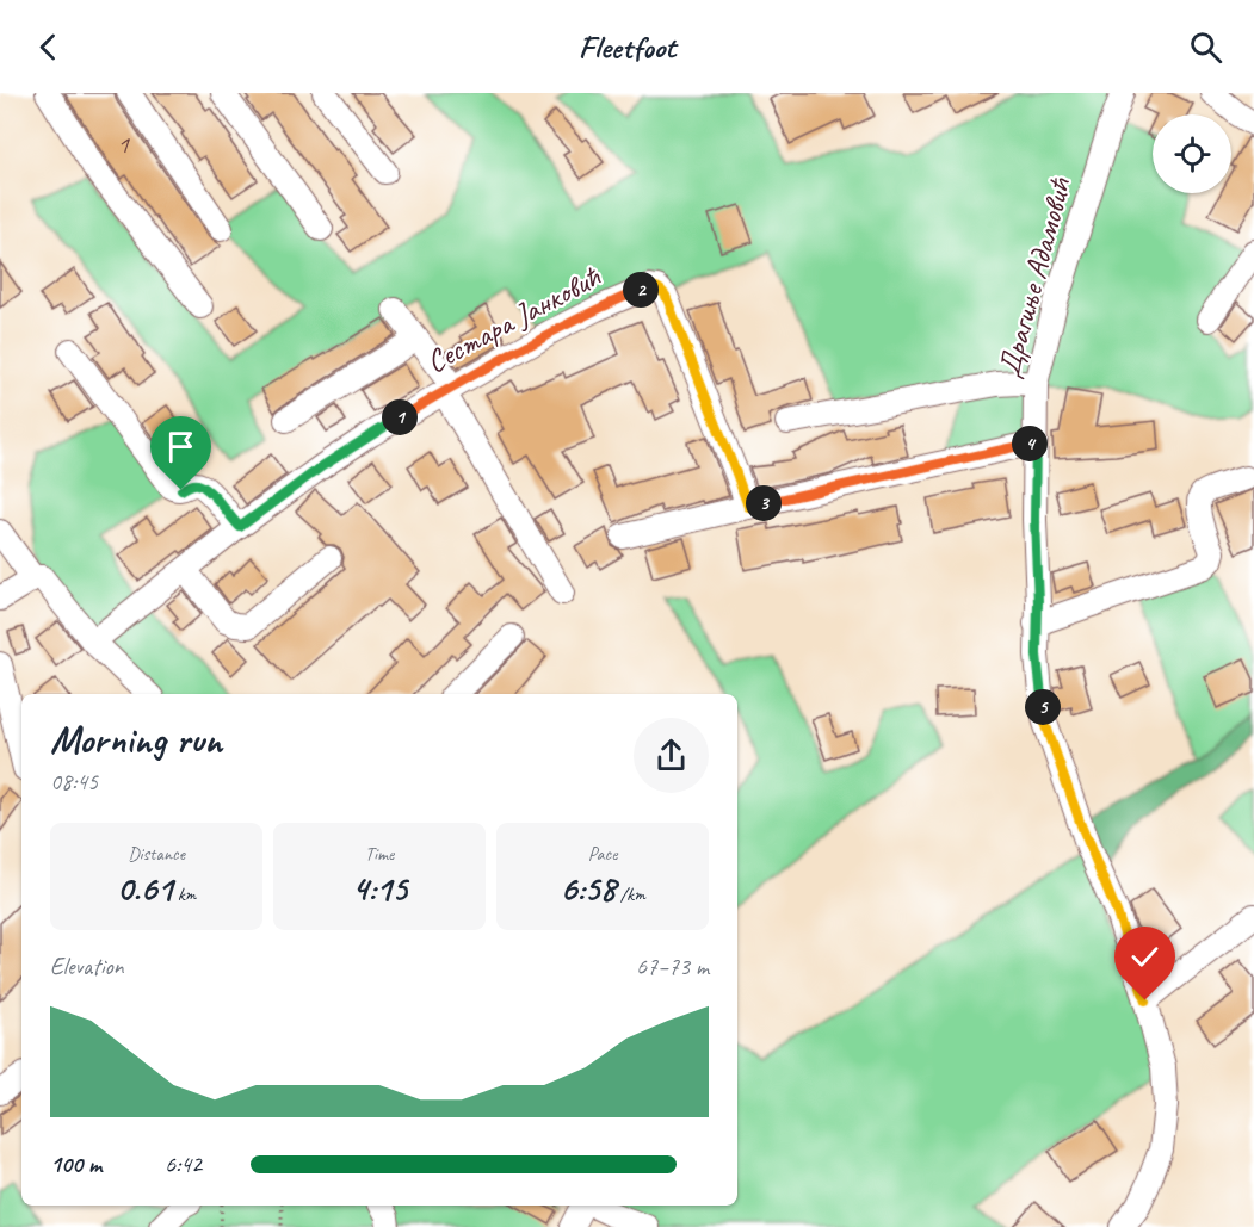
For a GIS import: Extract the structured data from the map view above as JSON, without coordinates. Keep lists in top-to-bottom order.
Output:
{
  "streets": {
    "street": ["Драгиње Адамовић", "Сестара Јанковић"]
  },
  "house_numbers": ["1"],
  "page": {
    "header": "Fleetfoot",
    "pins": [
      "2",
      "1",
      "4",
      "3",
      "5"
    ],
    "heading": ["Morning run", "08:45"],
    "stats": [
      ["Distance", "0.61 km"],
      ["Time", "4:15"],
      ["Pace", "6:58 /km"]
    ],
    "chart": ["Elevation", "67–73 m"],
    "list": [
      {
        "name": "100 m",
        "note": "6:42"
      }
    ]
  }
}
